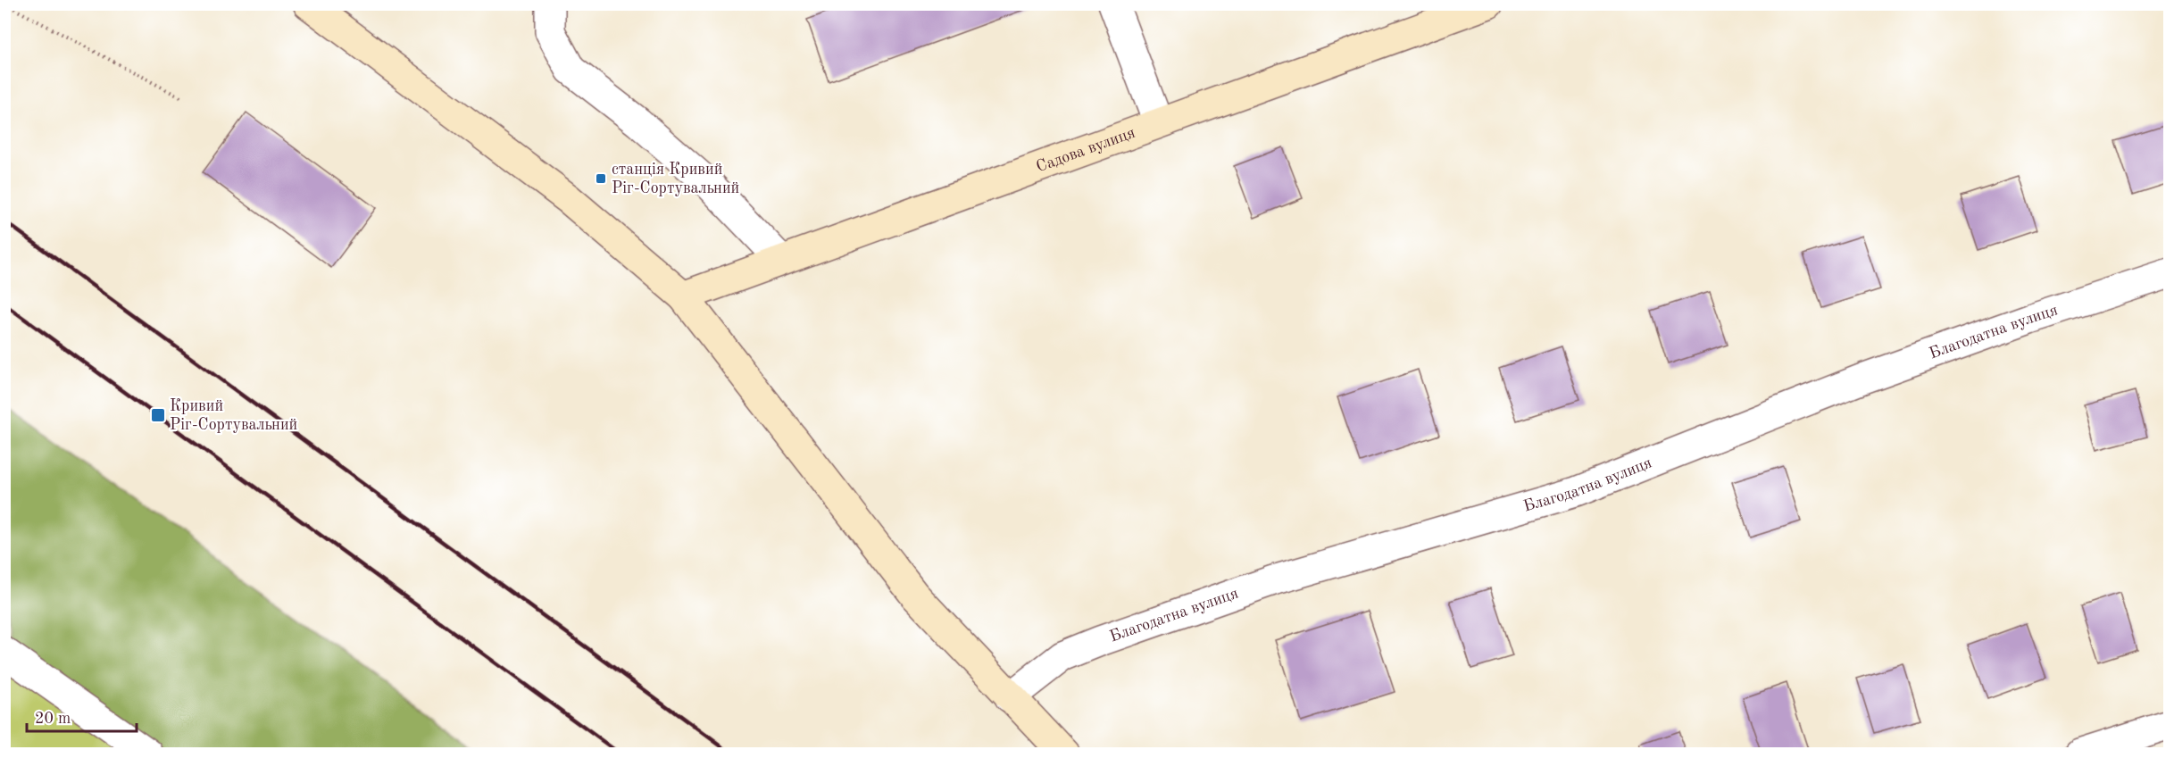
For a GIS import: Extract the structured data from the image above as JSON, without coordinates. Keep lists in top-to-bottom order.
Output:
{
  "streets": {
    "street": ["Садова вулиця", "Благодатна вулиця"]
  },
  "places": {
    "transit": ["станція Кривий Ріг-Сортувальний", "Кривий Ріг-Сортувальний"]
  },
  "scale_bar": "20 m"
}
